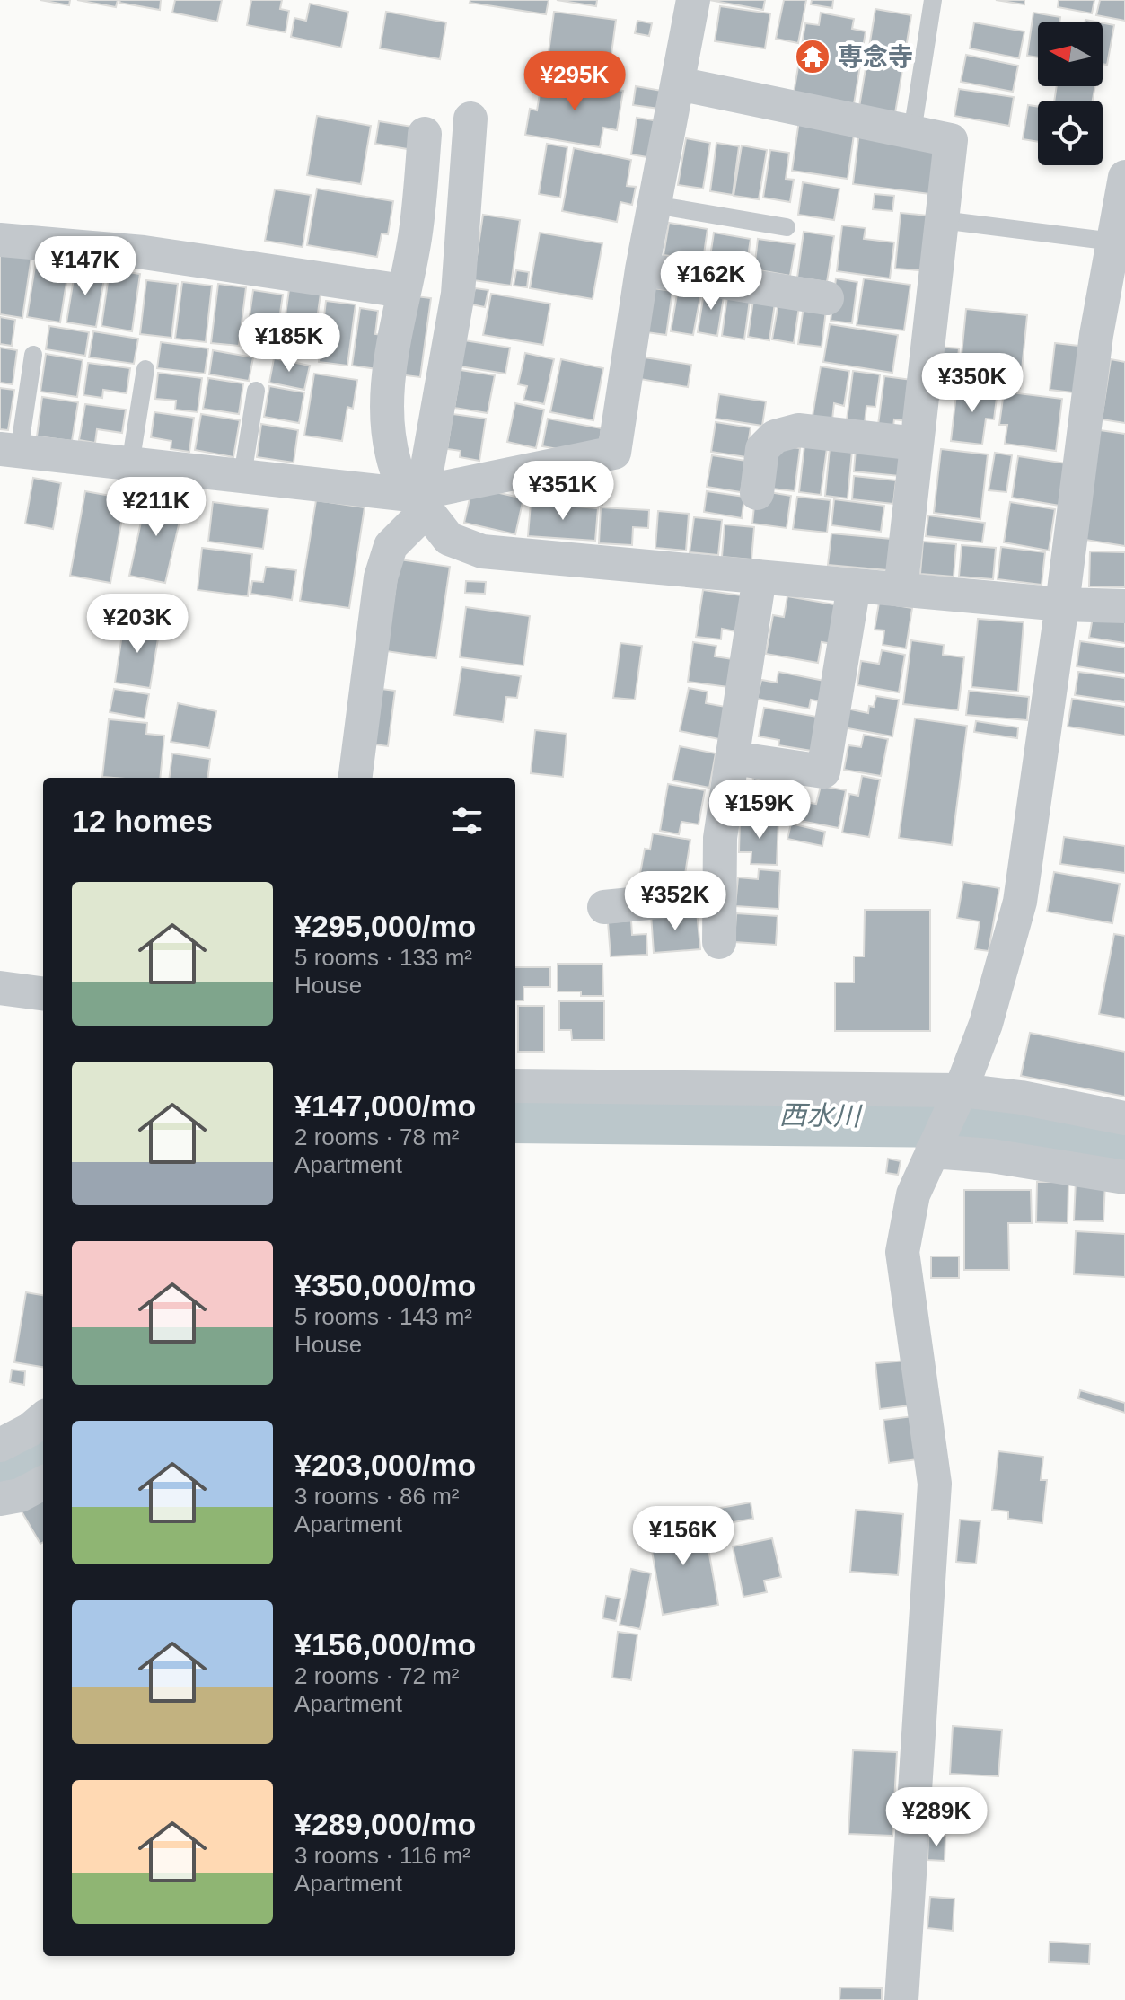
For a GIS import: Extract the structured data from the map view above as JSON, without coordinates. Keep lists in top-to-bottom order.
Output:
{
  "water": ["西水川"],
  "places": {
    "temple": ["専念寺"]
  },
  "north": "left",
  "page": {
    "price": [
      "¥295K",
      "¥147K",
      "¥162K",
      "¥185K",
      "¥350K",
      "¥351K",
      "¥211K",
      "¥203K",
      "¥159K",
      "¥352K",
      "¥156K",
      "¥289K"
    ],
    "heading": "12 homes",
    "list": [
      {
        "name": "¥295,000/mo",
        "note": "5 rooms · 133 m² · House"
      },
      {
        "name": "¥147,000/mo",
        "note": "2 rooms · 78 m² · Apartment"
      },
      {
        "name": "¥350,000/mo",
        "note": "5 rooms · 143 m² · House"
      },
      {
        "name": "¥203,000/mo",
        "note": "3 rooms · 86 m² · Apartment"
      },
      {
        "name": "¥156,000/mo",
        "note": "2 rooms · 72 m² · Apartment"
      },
      {
        "name": "¥289,000/mo",
        "note": "3 rooms · 116 m² · Apartment"
      }
    ]
  }
}
